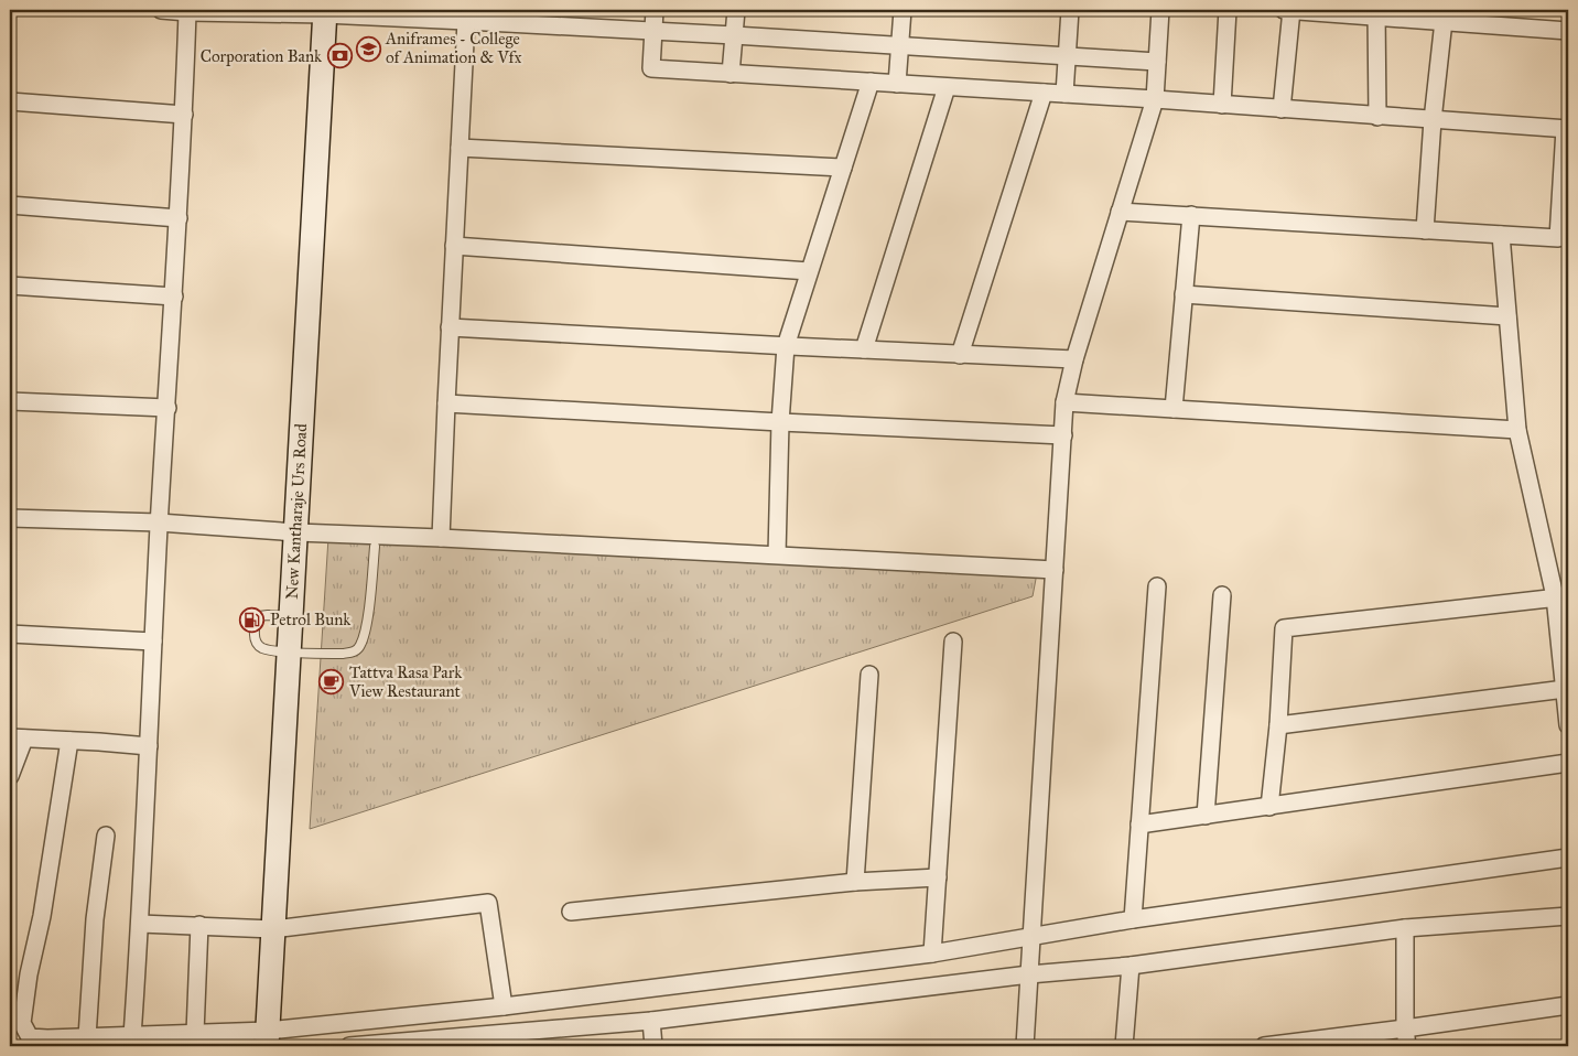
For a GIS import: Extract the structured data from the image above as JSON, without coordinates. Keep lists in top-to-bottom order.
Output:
{
  "streets": {
    "main road": ["New Kantharaje Urs Road"]
  },
  "places": {
    "school or university": ["Aniframes - College of Animation & Vfx"],
    "bank": ["Corporation Bank"],
    "fuel station": ["Petrol Bunk"],
    "cafe": ["Tattva Rasa Park View Restaurant"]
  }
}
